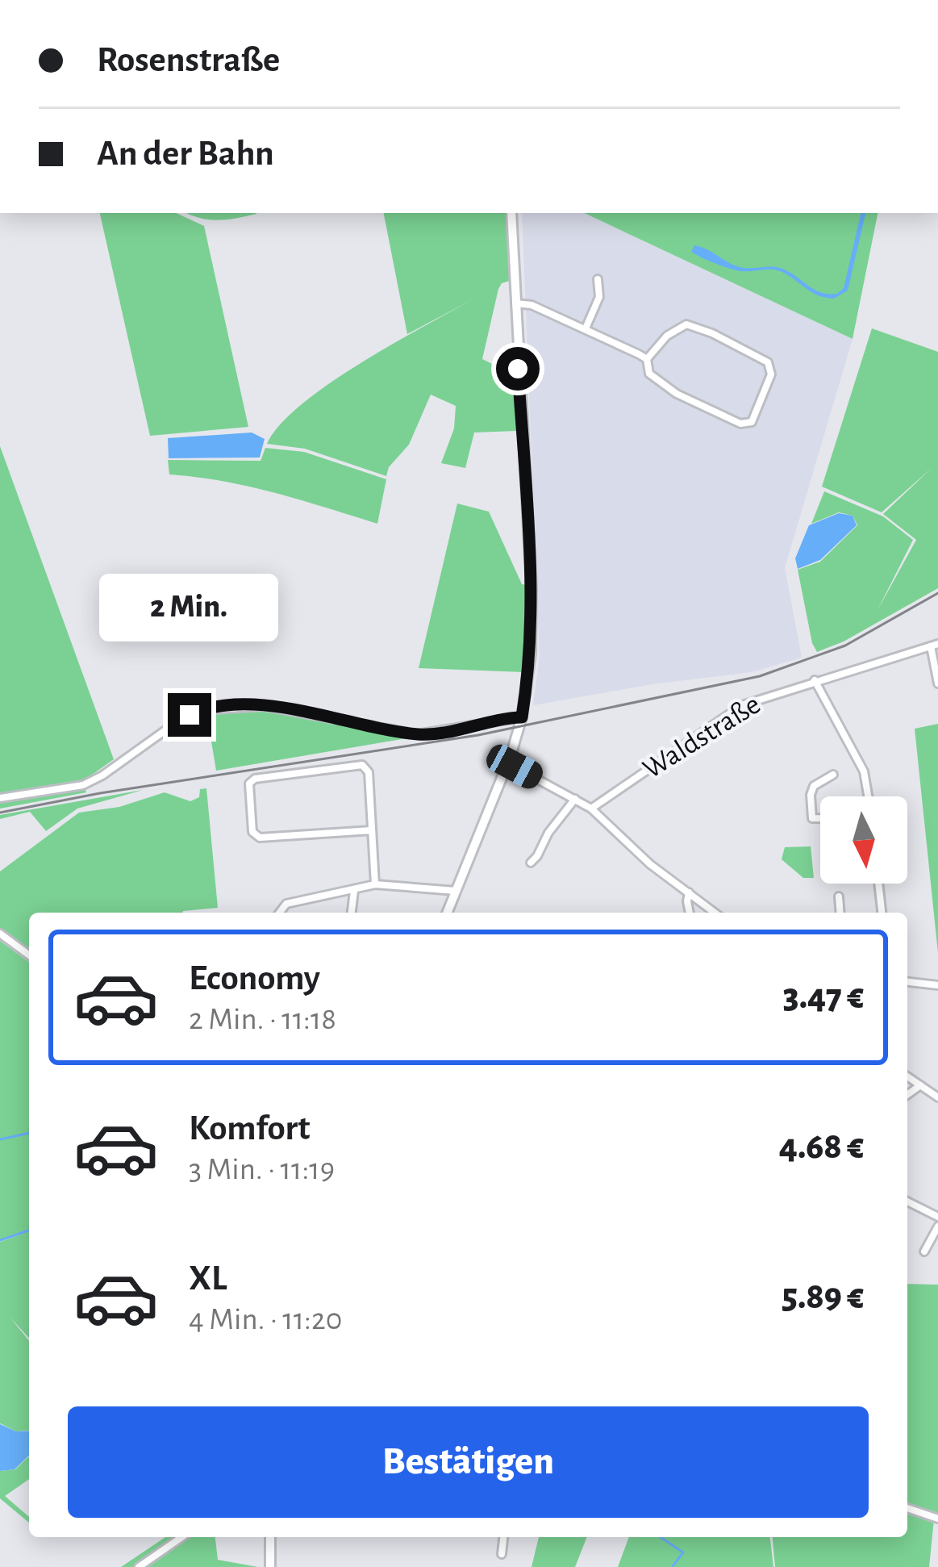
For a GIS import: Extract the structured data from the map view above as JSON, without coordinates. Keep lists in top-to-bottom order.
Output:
{
  "streets": {
    "street": ["Waldstraße"]
  },
  "north": "bottom",
  "page": {
    "banner": ["Rosenstraße", "An der Bahn"],
    "bubble": "2 Min.",
    "list": [
      {
        "name": "Economy",
        "note": "2 Min. · 11:18",
        "value": "3.47 €"
      },
      {
        "name": "Komfort",
        "note": "3 Min. · 11:19",
        "value": "4.68 €"
      },
      {
        "name": "XL",
        "note": "4 Min. · 11:20",
        "value": "5.89 €"
      }
    ],
    "buttons": "Bestätigen"
  }
}
